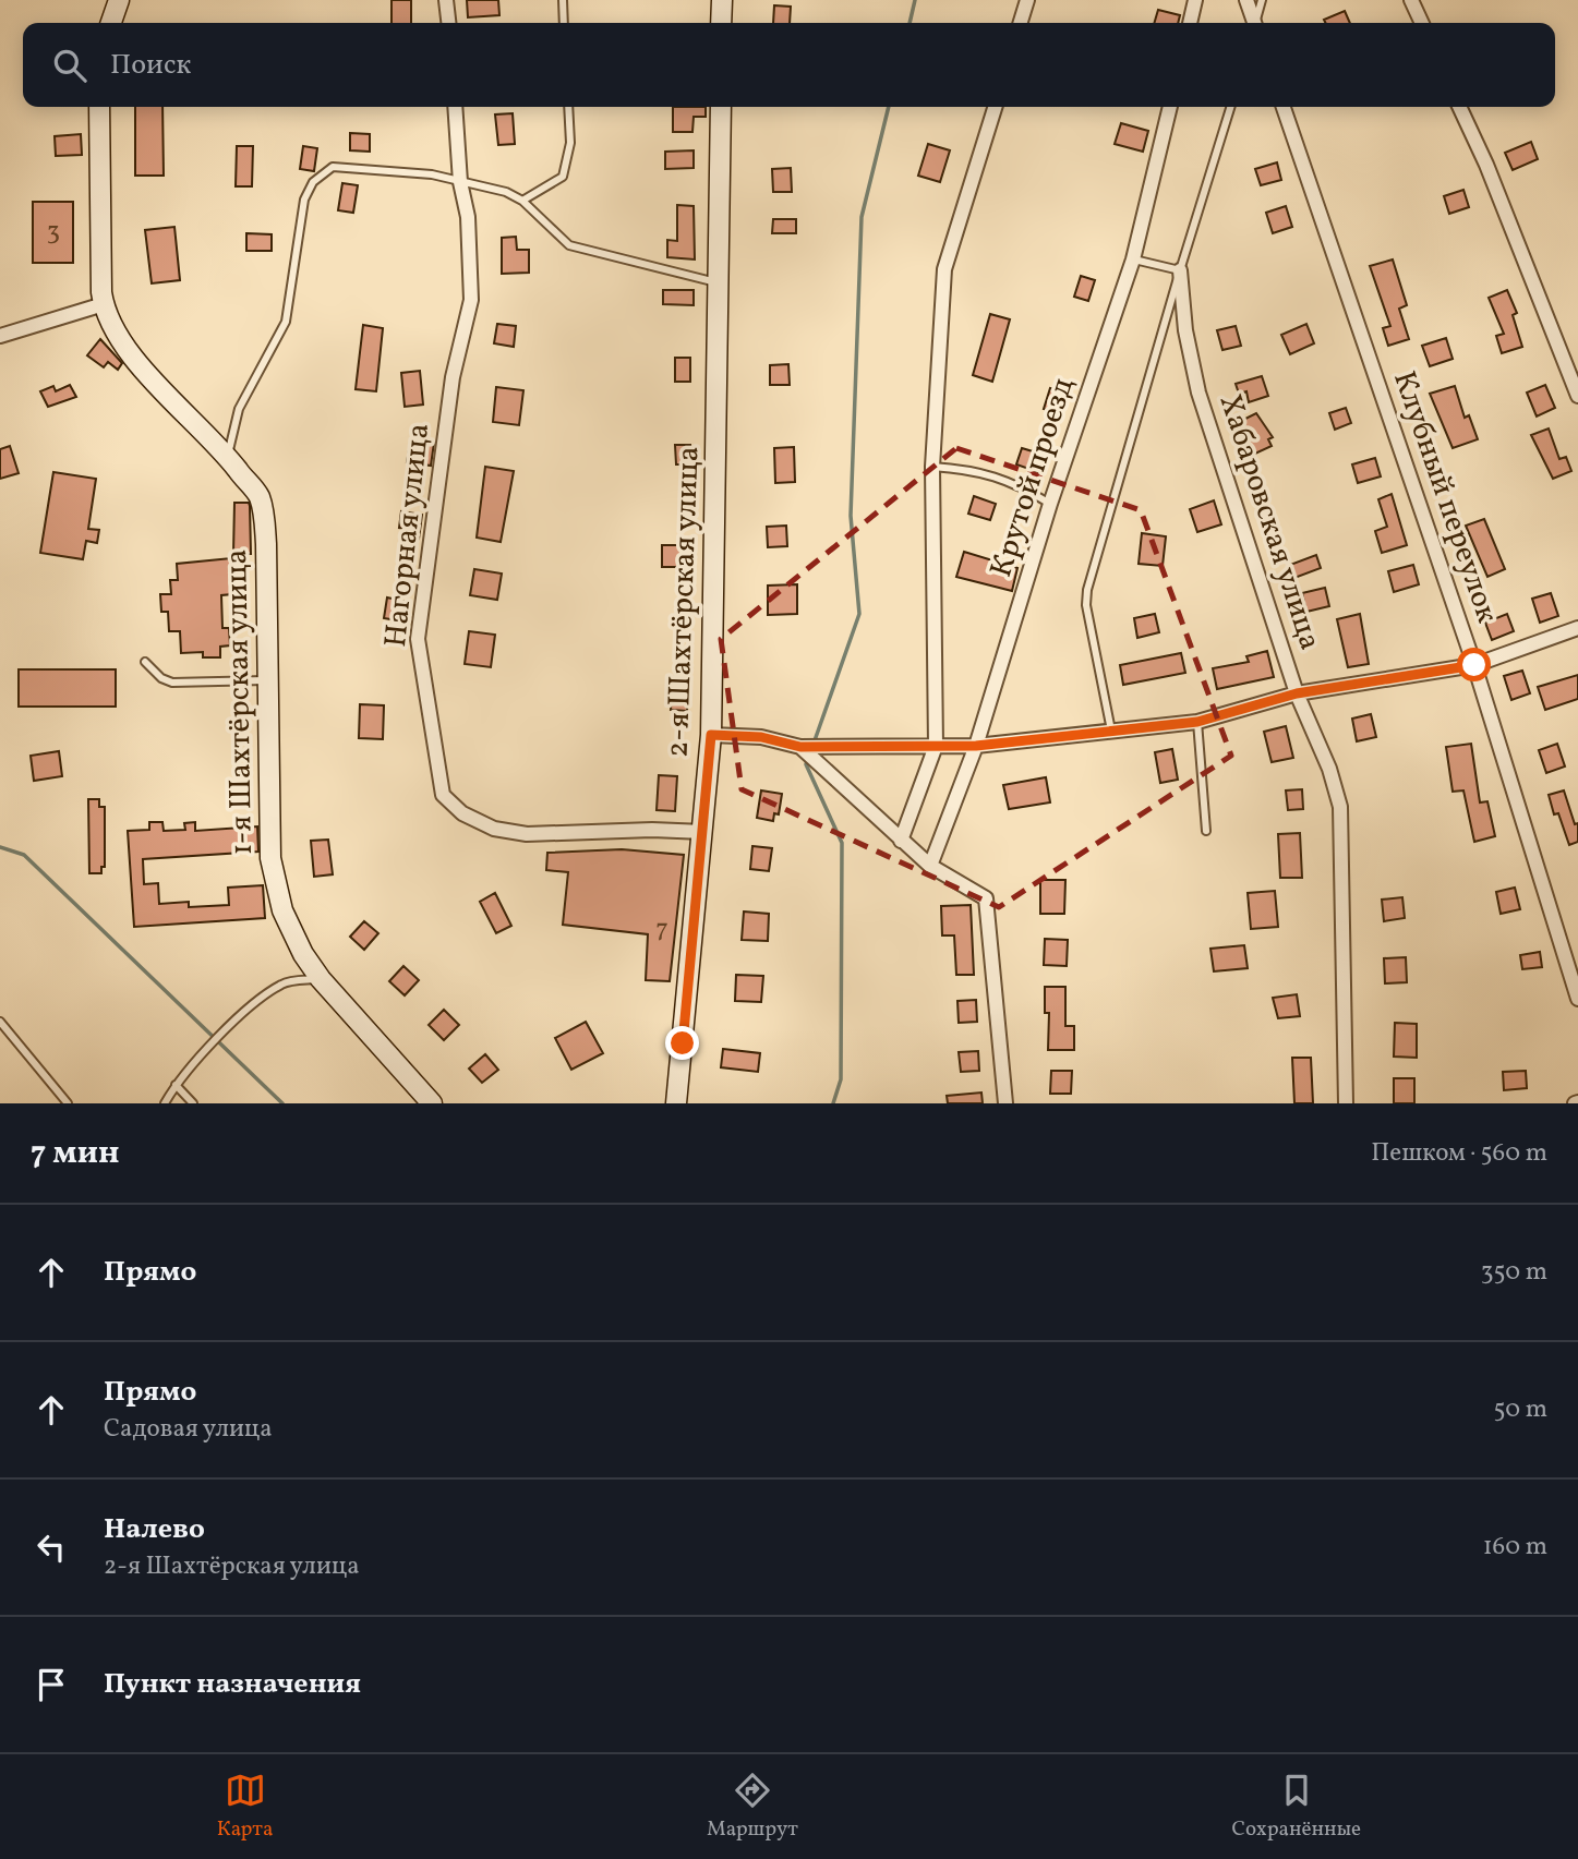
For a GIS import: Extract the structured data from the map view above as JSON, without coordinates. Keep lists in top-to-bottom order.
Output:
{
  "streets": {
    "street": [
      "Крутой проезд",
      "Клубный переулок",
      "Хабаровская улица",
      "Нагорная улица",
      "2-я Шахтёрская улица",
      "1-я Шахтёрская улица"
    ]
  },
  "crossings": [
    ["Нагорная улица", "2-я Шахтёрская улица"]
  ],
  "house_numbers": ["3", "7"],
  "page": {
    "search": "Поиск",
    "heading": ["7 мин", "Пешком · 560 m"],
    "list": [
      ["Прямо", "350 m"],
      ["Прямо", "Садовая улица", "50 m"],
      ["Налево", "2-я Шахтёрская улица", "160 m"],
      "Пункт назначения"
    ],
    "nav": ["Карта", "Маршрут", "Сохранённые"]
  }
}
